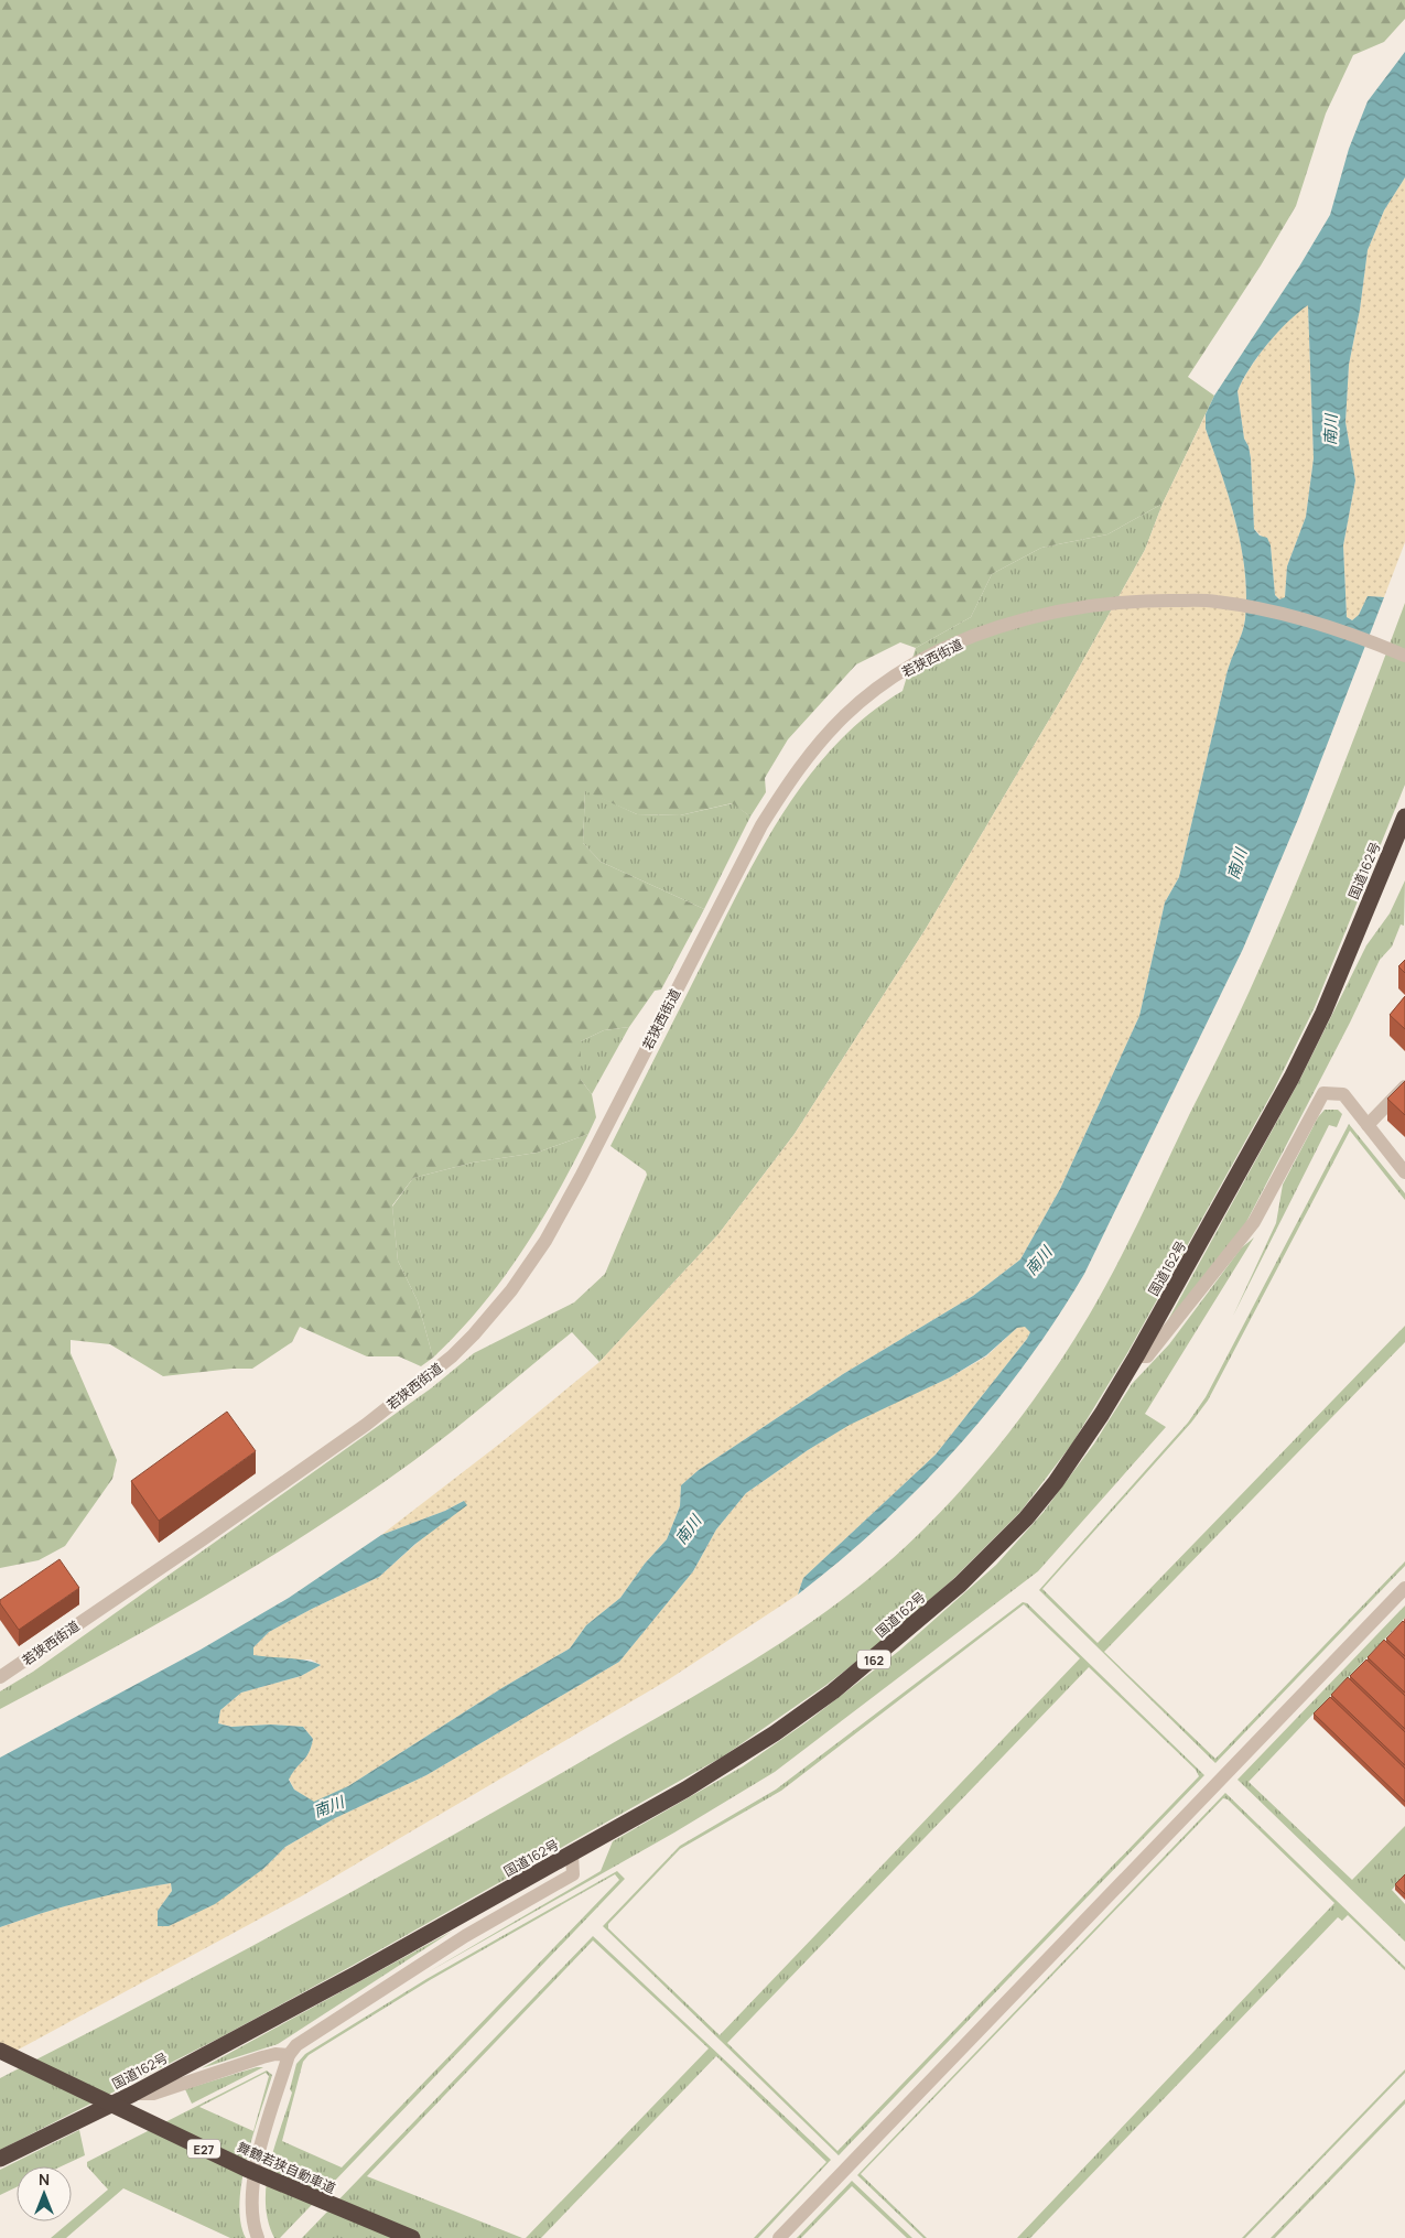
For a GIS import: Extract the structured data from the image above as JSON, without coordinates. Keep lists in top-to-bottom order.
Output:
{
  "streets": {
    "highway": [
      "国道162号",
      "162",
      "E27",
      "舞鶴若狭自動車道"
    ],
    "street": ["若狭西街道"]
  },
  "water": ["南川"],
  "north": "top"
}
